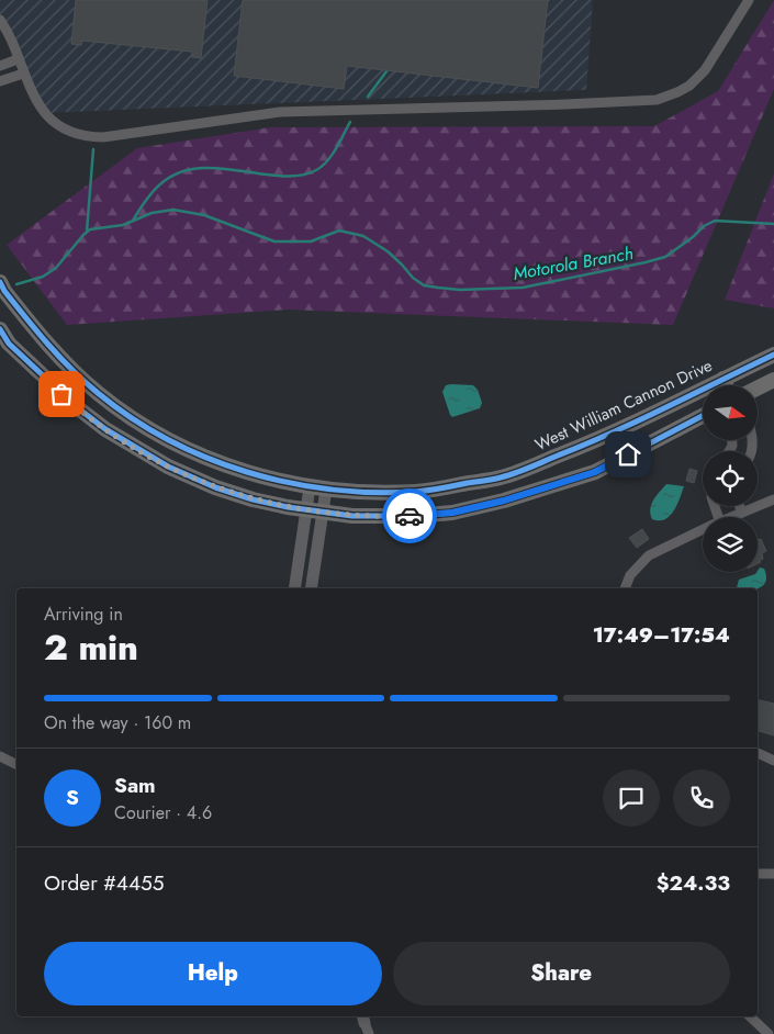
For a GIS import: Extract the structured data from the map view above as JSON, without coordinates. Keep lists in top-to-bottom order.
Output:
{
  "streets": {
    "main road": ["West William Cannon Drive"]
  },
  "water": ["Motorola Branch"],
  "north": "right",
  "page": {
    "heading": ["2 min", "Arriving in", "17:49–17:54"],
    "panel": [
      "Sam",
      "Courier · 4.6",
      "Order #4455",
      "$24.33"
    ],
    "bar": "On the way · 160 m",
    "round": "S",
    "buttons": ["Help", "Share"]
  }
}
